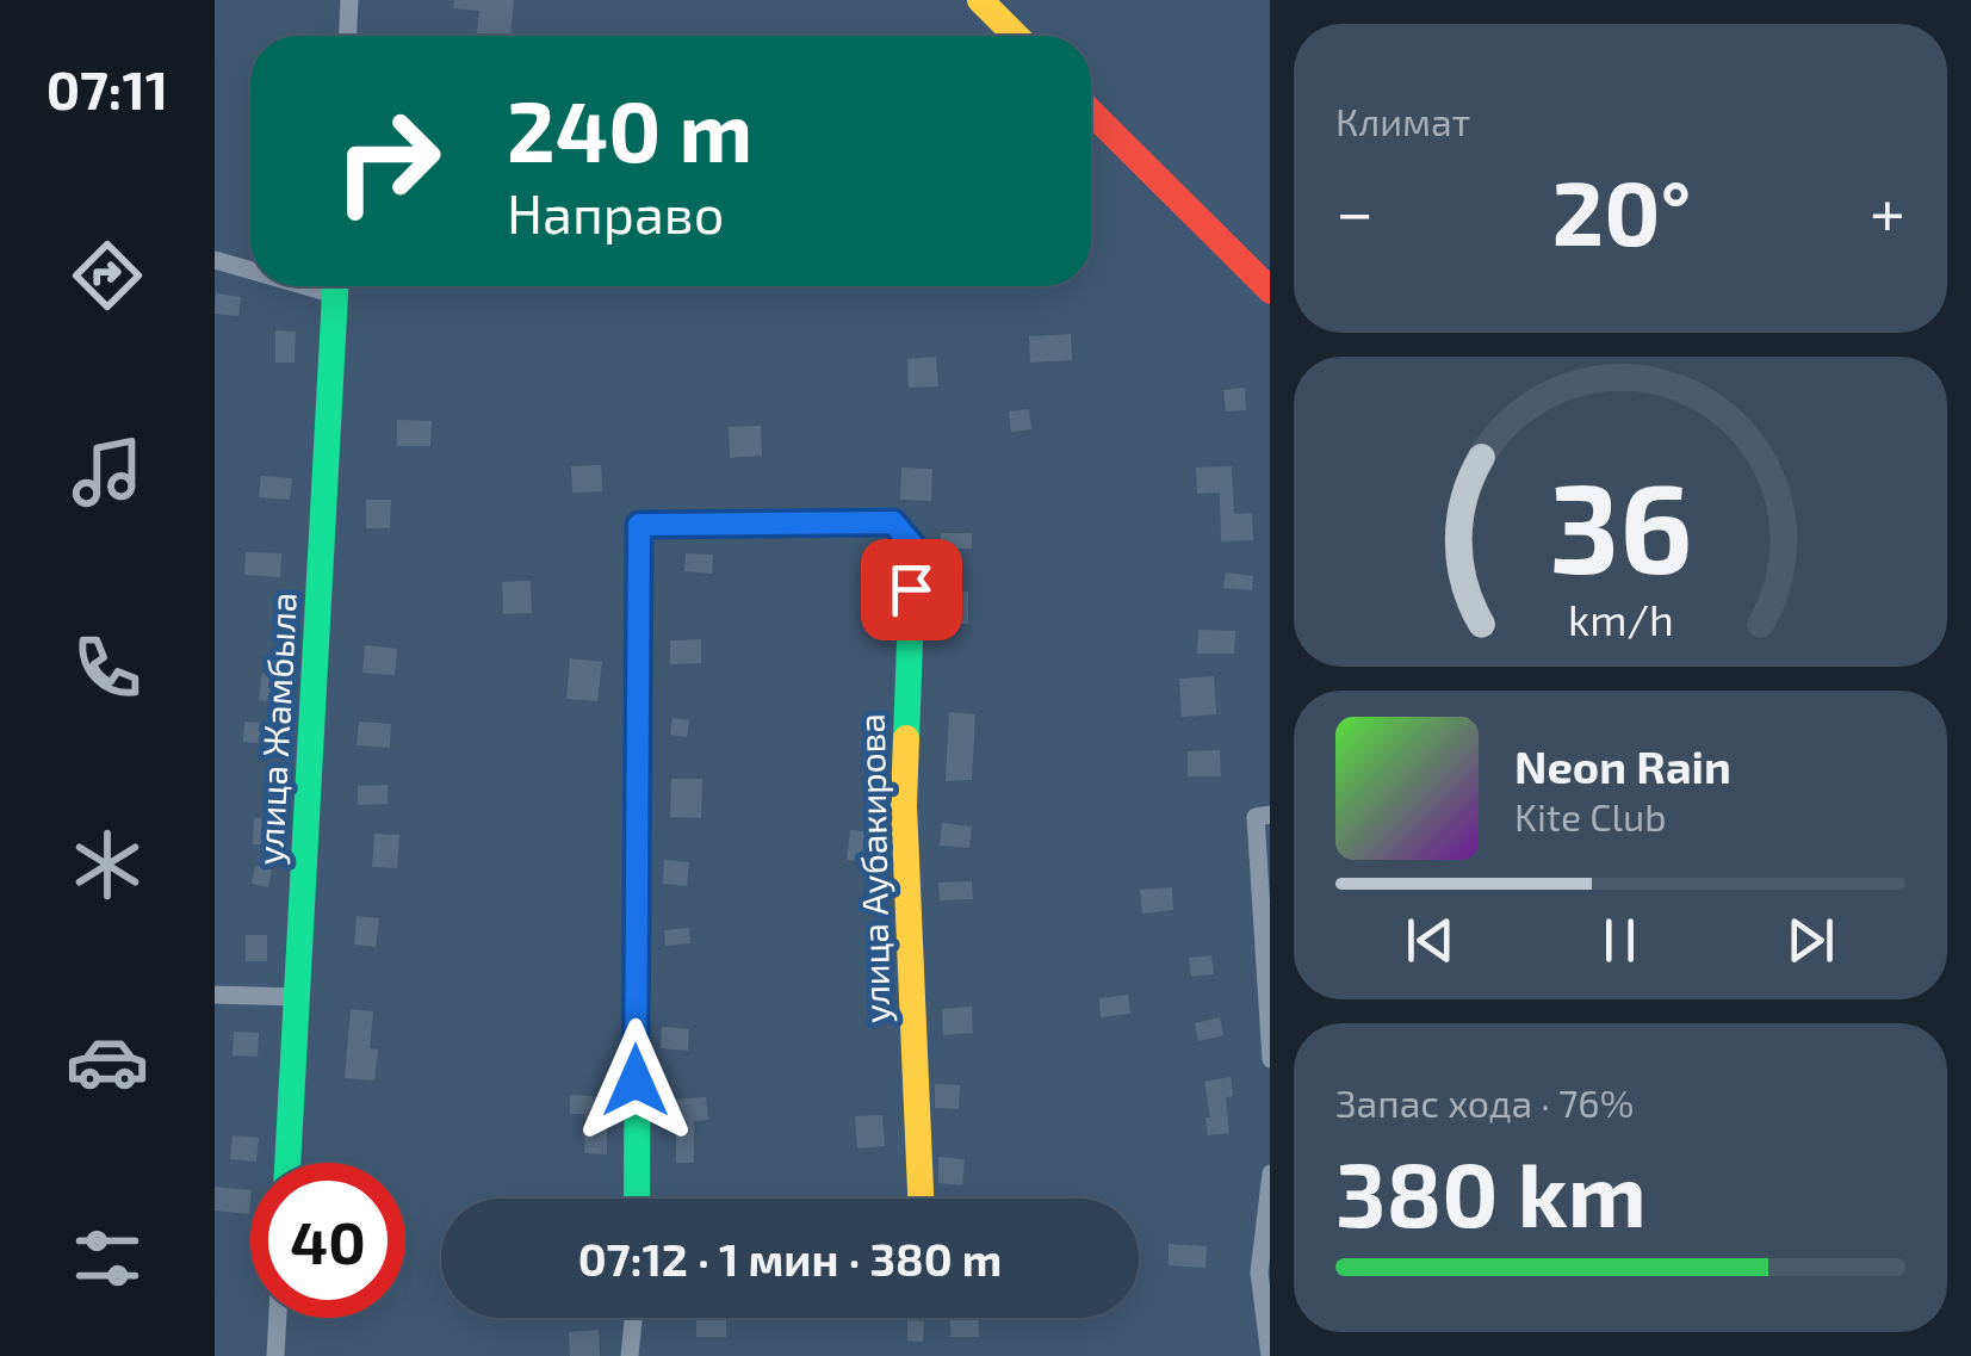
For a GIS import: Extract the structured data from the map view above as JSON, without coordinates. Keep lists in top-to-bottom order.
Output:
{
  "streets": {
    "street": ["улица Жамбыла", "улица Аубакирова"]
  },
  "page": {
    "tabs": "07:11",
    "tile": [
      "Климат",
      ["Запас хода · 76%", "380 km"]
    ],
    "turn": ["240 m", "Направо"],
    "heat": ["−", "20°", "+"],
    "song": ["Neon Rain", "Kite Club"],
    "limit": "40",
    "trip": "07:12 · 1 мин · 380 m",
    "gauge": ["36", "km/h"]
  }
}
